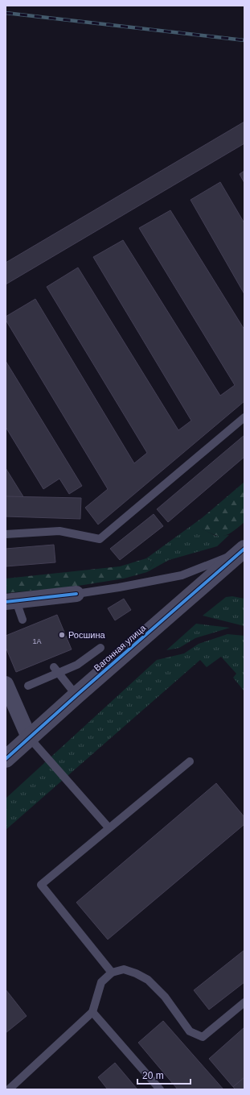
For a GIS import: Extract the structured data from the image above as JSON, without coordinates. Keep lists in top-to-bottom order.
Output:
{
  "streets": {
    "street": ["Вагонная улица"]
  },
  "places": ["Росшина"],
  "house_numbers": ["1А"],
  "scale_bar": "20 m"
}
